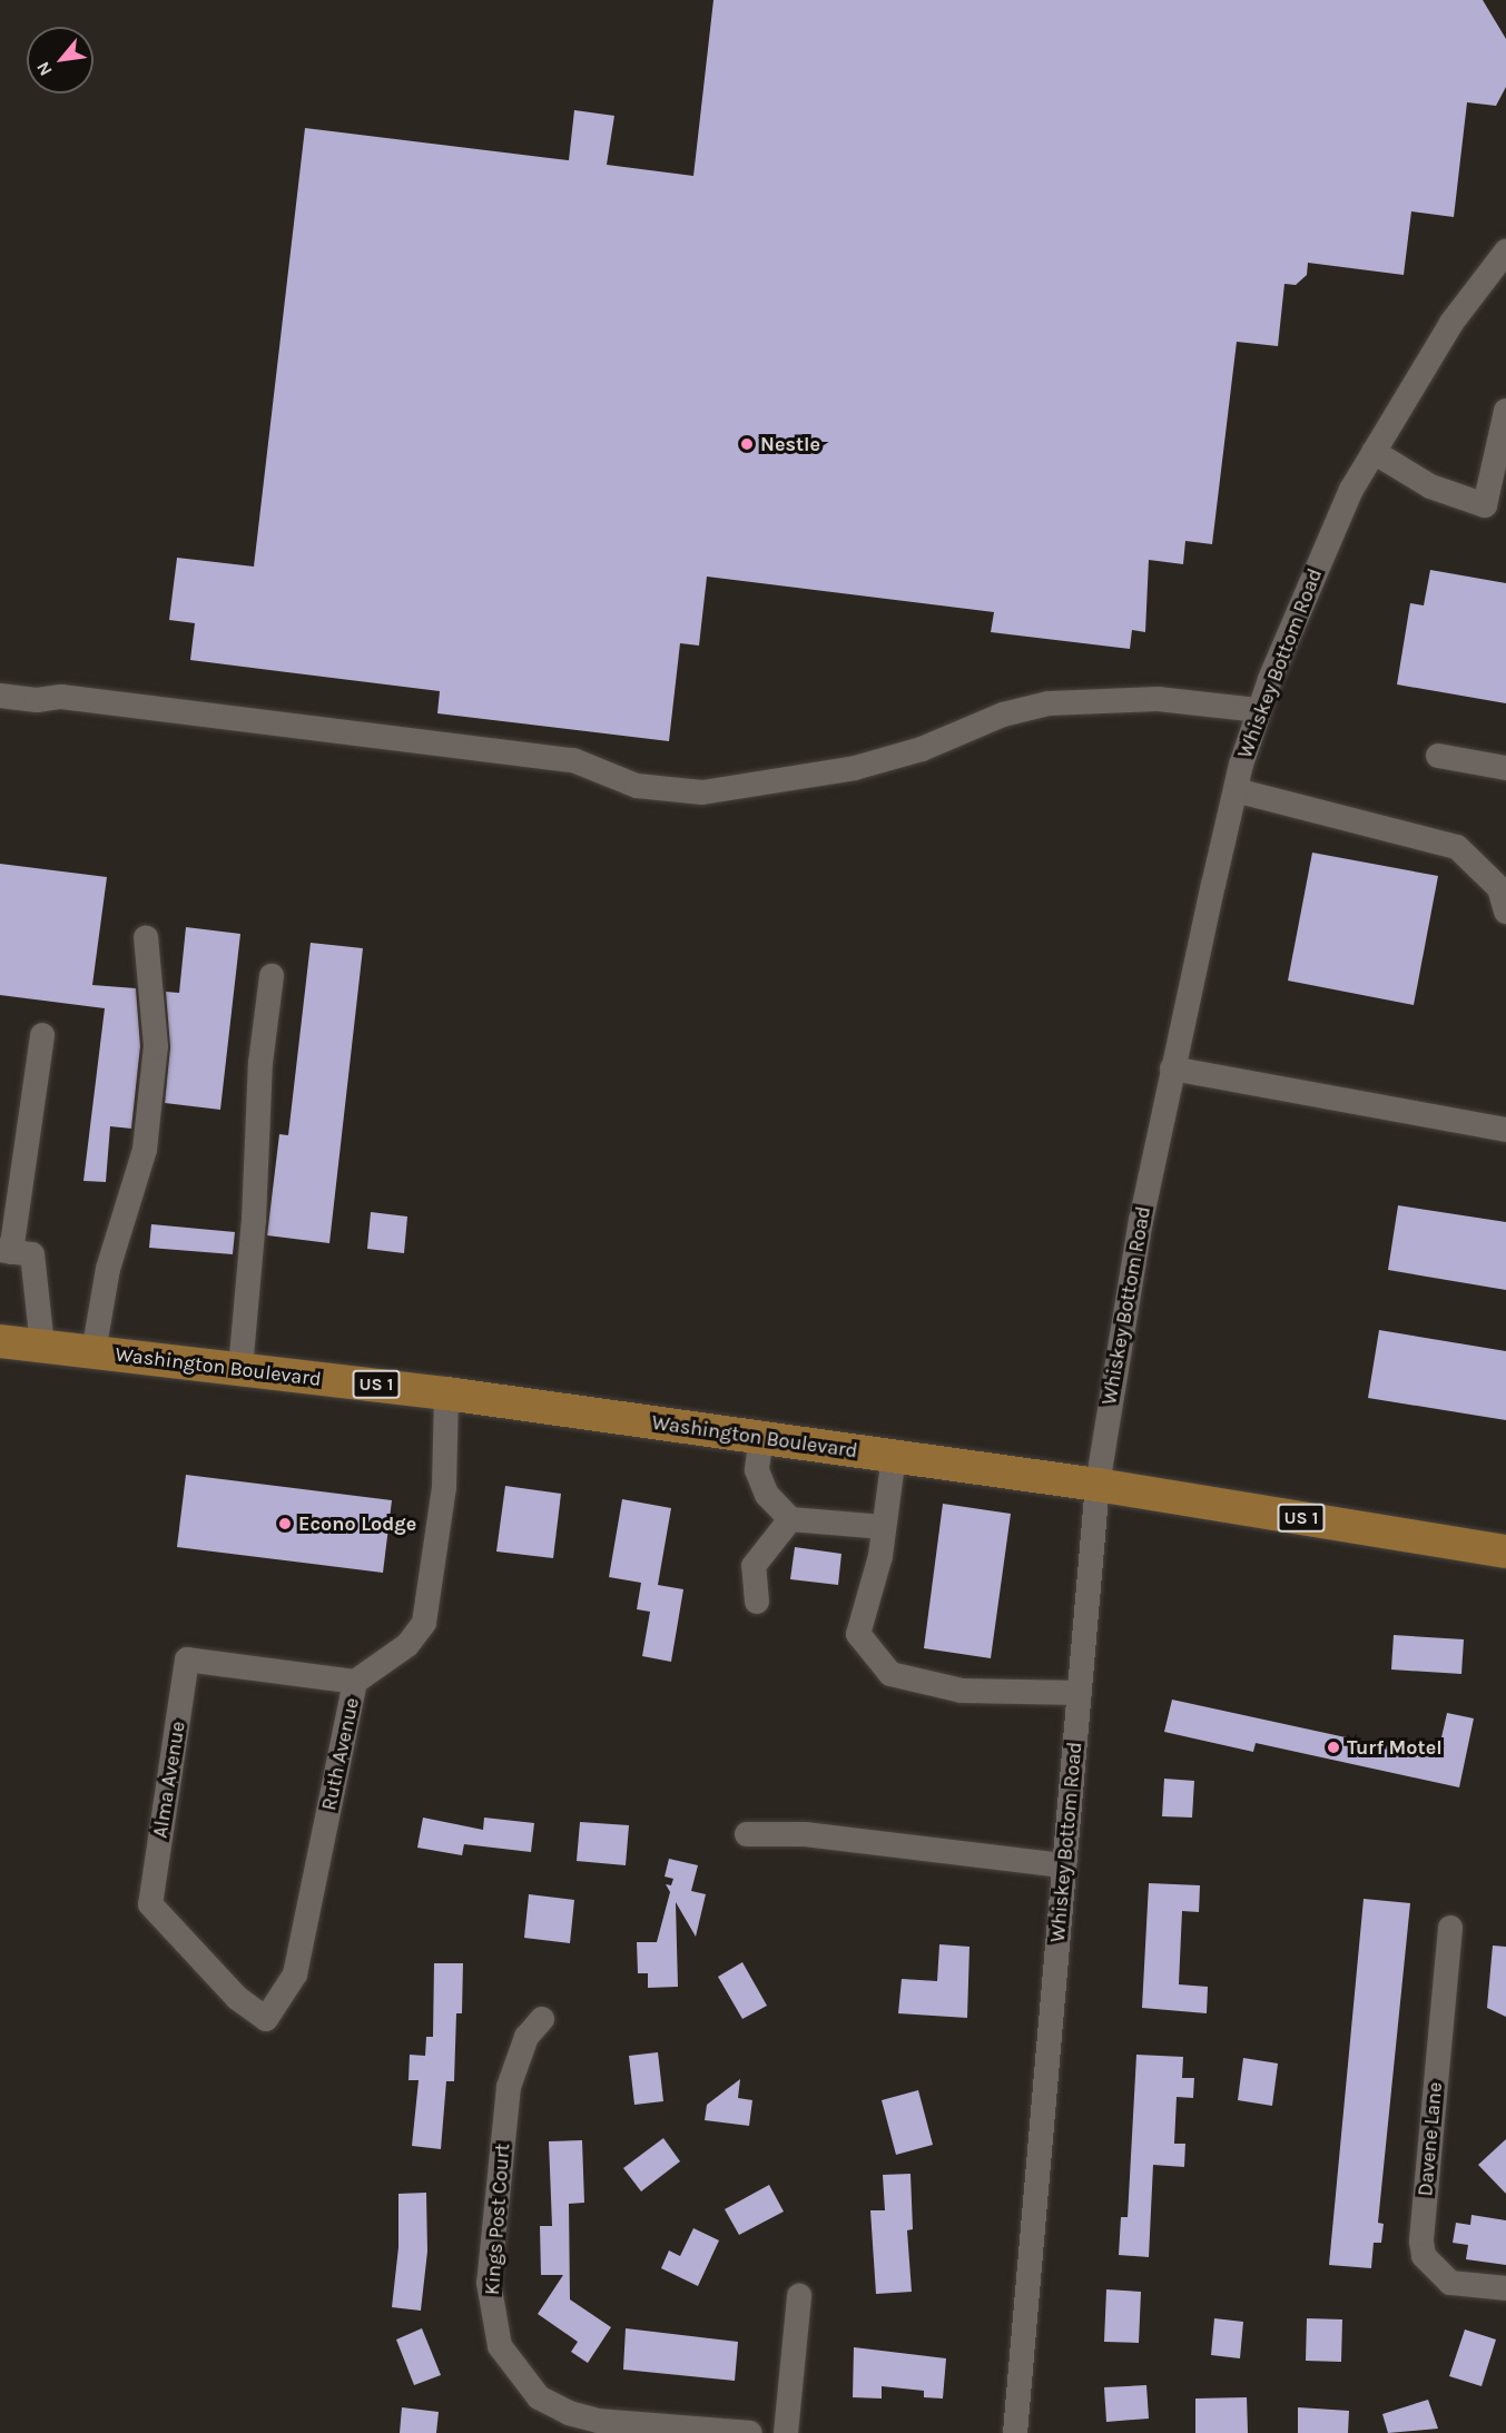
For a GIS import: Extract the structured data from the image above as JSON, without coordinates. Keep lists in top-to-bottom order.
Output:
{
  "streets": {
    "main road": ["Washington Boulevard", "US 1"],
    "street": [
      "Whiskey Bottom Road",
      "Ruth Avenue",
      "Alma Avenue",
      "Davene Lane",
      "Kings Post Court"
    ]
  },
  "crossings": [
    ["Whiskey Bottom Road", "Washington Boulevard"],
    ["Washington Boulevard", "Ruth Avenue"],
    ["Ruth Avenue", "Alma Avenue"]
  ],
  "places": ["Nestle", "Econo Lodge", "Turf Motel"],
  "north": "bottom left"
}
